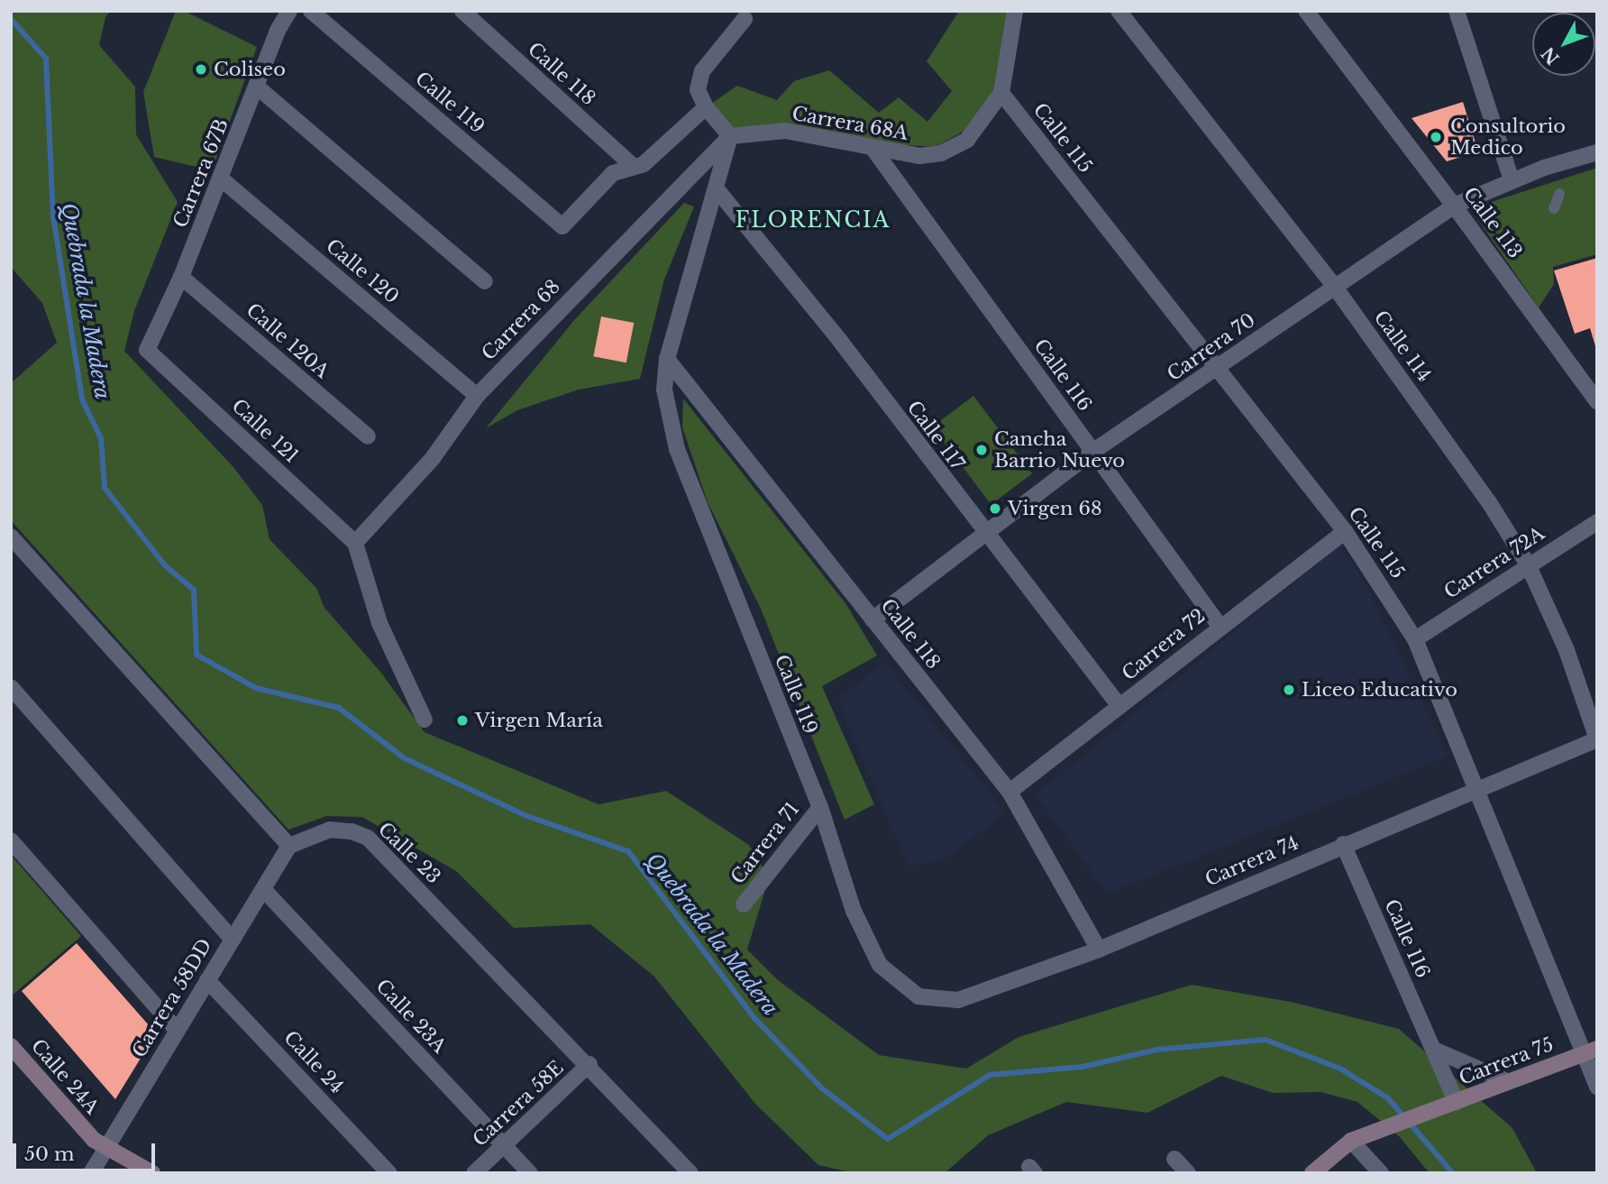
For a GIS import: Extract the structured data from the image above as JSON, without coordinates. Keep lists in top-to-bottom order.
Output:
{
  "streets": {
    "main road": ["Carrera 75", "Calle 24A"],
    "street": [
      "Calle 118",
      "Calle 119",
      "Carrera 68A",
      "Calle 115",
      "Carrera 67B",
      "Calle 113",
      "Calle 120",
      "Carrera 68",
      "Calle 120A",
      "Calle 114",
      "Carrera 70",
      "Calle 116",
      "Calle 121",
      "Calle 117",
      "Carrera 72A",
      "Carrera 72",
      "Carrera 71",
      "Calle 23",
      "Carrera 74",
      "Carrera 58DD",
      "Calle 23A",
      "Calle 24",
      "Carrera 58E"
    ]
  },
  "crossings": [
    ["Calle 118", "Calle 119"],
    ["Calle 118", "Carrera 70"],
    ["Calle 118", "Carrera 72"],
    ["Calle 118", "Carrera 74"],
    ["Calle 119", "Carrera 71"],
    ["Calle 119", "Carrera 74"],
    ["Carrera 68A", "Calle 115"],
    ["Carrera 68A", "Carrera 68"],
    ["Carrera 68A", "Calle 116"],
    ["Calle 115", "Carrera 70"],
    ["Calle 115", "Carrera 72A"],
    ["Calle 115", "Carrera 72"],
    ["Calle 115", "Carrera 74"],
    ["Calle 115", "Carrera 75"],
    ["Carrera 67B", "Calle 120"],
    ["Carrera 67B", "Calle 120A"],
    ["Carrera 67B", "Calle 121"],
    ["Calle 113", "Carrera 70"],
    ["Calle 120", "Carrera 68"],
    ["Carrera 68", "Calle 121"],
    ["Calle 114", "Carrera 70"],
    ["Calle 114", "Carrera 72A"],
    ["Calle 114", "Carrera 74"],
    ["Carrera 70", "Calle 116"],
    ["Carrera 70", "Calle 117"],
    ["Calle 116", "Carrera 72"],
    ["Calle 116", "Carrera 74"],
    ["Calle 116", "Carrera 75"],
    ["Calle 117", "Carrera 72"],
    ["Calle 23", "Carrera 58DD"],
    ["Calle 23", "Carrera 58E"],
    ["Carrera 58DD", "Calle 23A"],
    ["Carrera 58DD", "Calle 24"],
    ["Carrera 58DD", "Calle 24A"],
    ["Calle 23A", "Carrera 58E"]
  ],
  "districts": ["FLORENCIA"],
  "water": ["Quebrada la Madera"],
  "places": [
    "Coliseo",
    "Consultorio Medico",
    "Cancha Barrio Nuevo",
    "Virgen 68",
    "Liceo Educativo",
    "Virgen María"
  ],
  "scale_bar": "50 m",
  "north": "bottom left"
}
